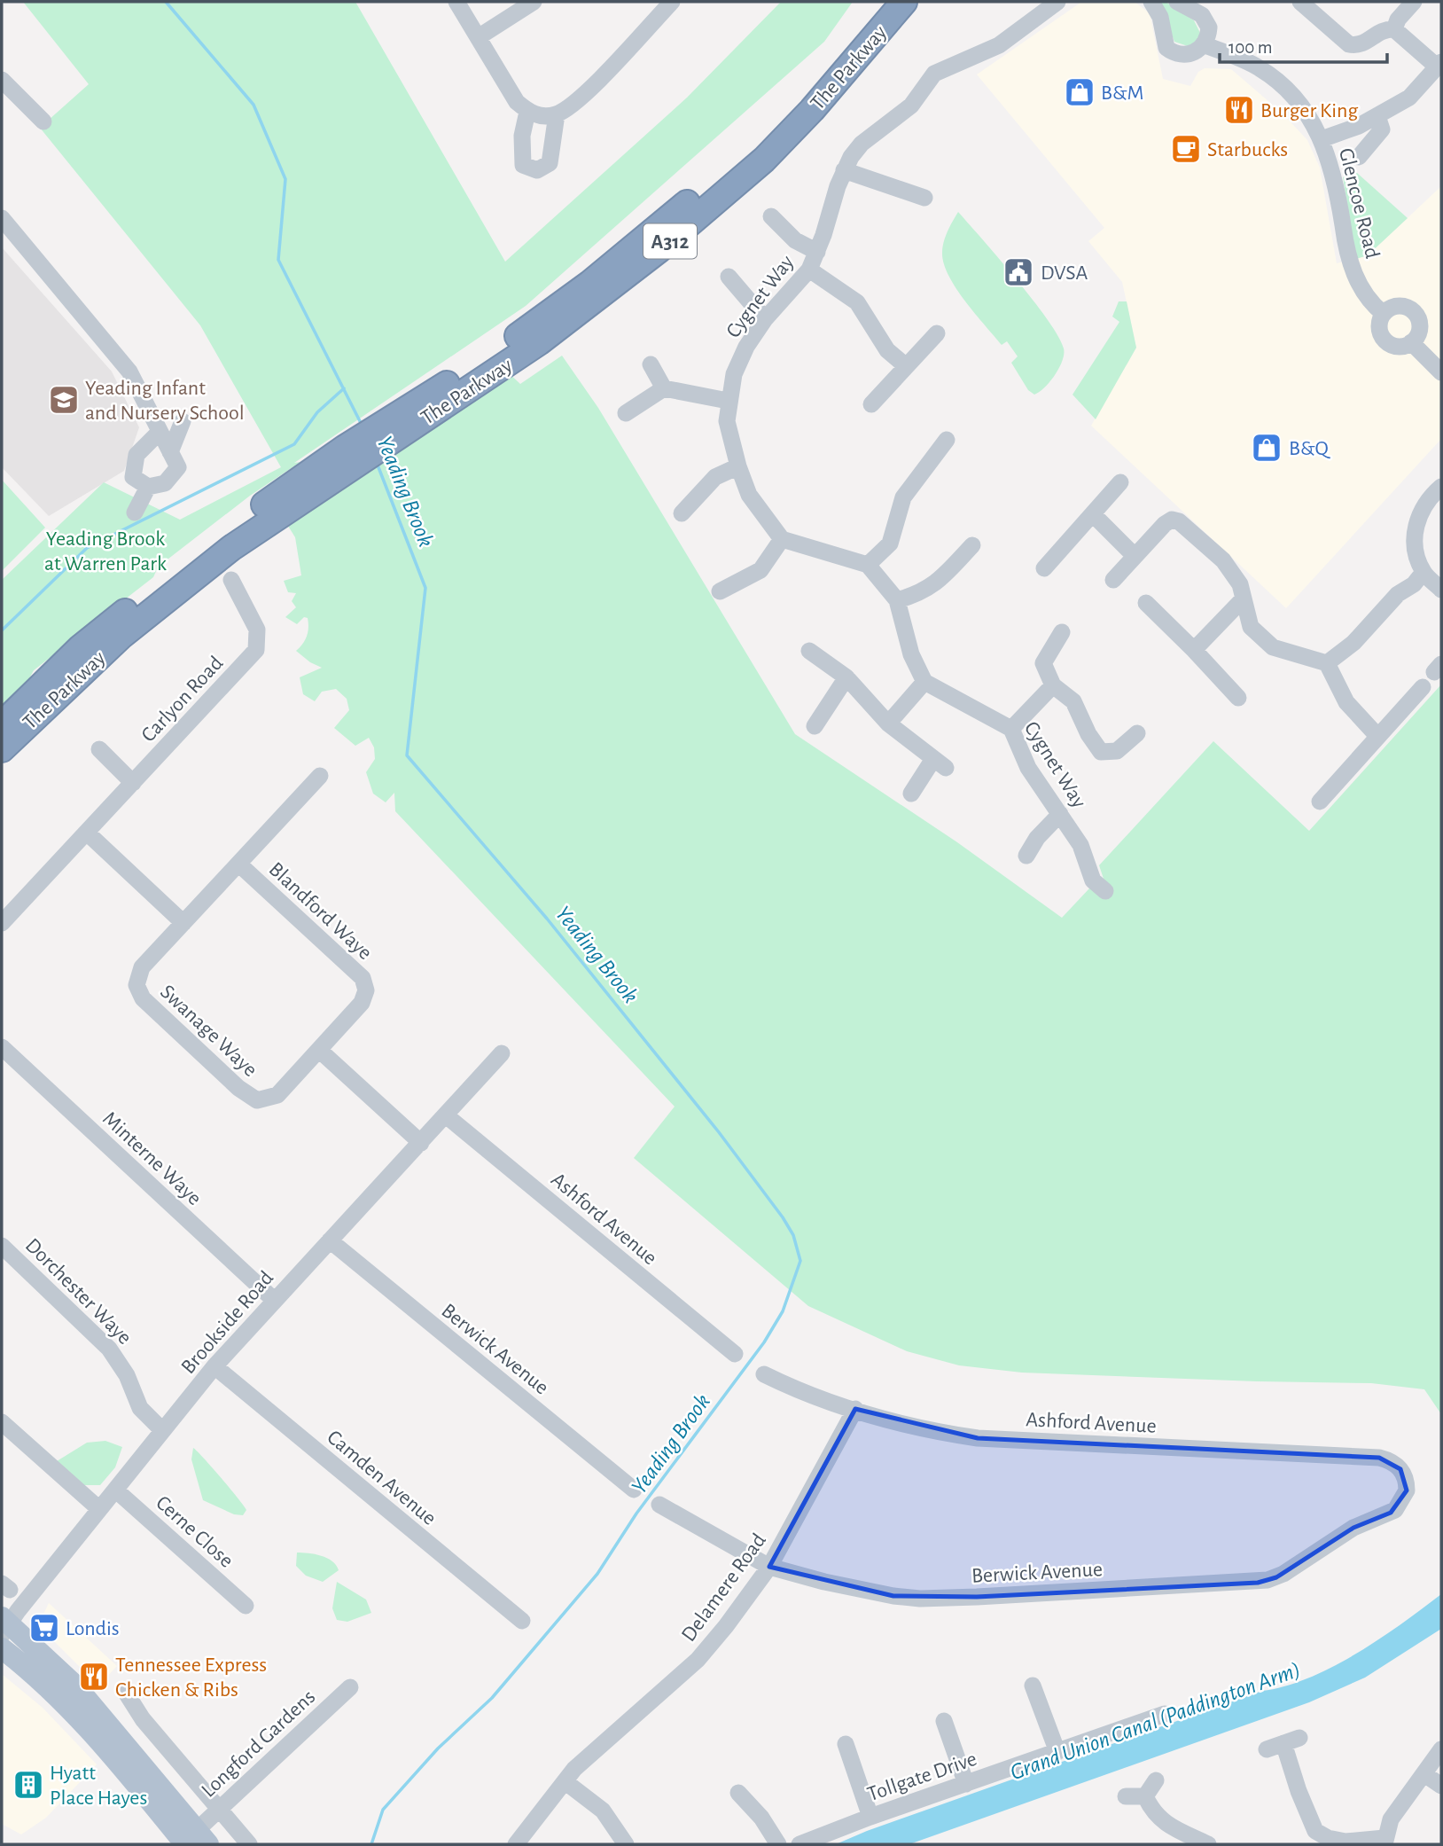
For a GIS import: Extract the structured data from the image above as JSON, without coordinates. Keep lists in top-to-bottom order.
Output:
{
  "streets": {
    "highway": ["The Parkway", "A312"],
    "street": [
      "Glencoe Road",
      "Cygnet Way",
      "Carlyon Road",
      "Blandford Waye",
      "Swanage Waye",
      "Minterne Waye",
      "Ashford Avenue",
      "Dorchester Waye",
      "Brookside Road",
      "Berwick Avenue",
      "Camden Avenue",
      "Cerne Close",
      "Delamere Road",
      "Longford Gardens",
      "Tollgate Drive"
    ]
  },
  "crossings": [
    ["Blandford Waye", "Swanage Waye"],
    ["Minterne Waye", "Brookside Road"],
    ["Ashford Avenue", "Brookside Road"],
    ["Ashford Avenue", "Berwick Avenue"],
    ["Ashford Avenue", "Delamere Road"],
    ["Dorchester Waye", "Brookside Road"],
    ["Brookside Road", "Berwick Avenue"],
    ["Brookside Road", "Camden Avenue"],
    ["Brookside Road", "Cerne Close"],
    ["Berwick Avenue", "Delamere Road"]
  ],
  "water": ["Yeading Brook", "Grand Union Canal (Paddington Arm)"],
  "parks": ["Yeading Brook at Warren Park"],
  "places": {
    "shop": ["B&M", "B&Q"],
    "restaurant": ["Burger King", "Tennessee Express Chicken & Ribs"],
    "cafe": ["Starbucks"],
    "public building": ["DVSA"],
    "school or university": ["Yeading Infant and Nursery School"],
    "supermarket": ["Londis"],
    "building": ["Hyatt Place Hayes"]
  },
  "scale_bar": "100 m"
}
